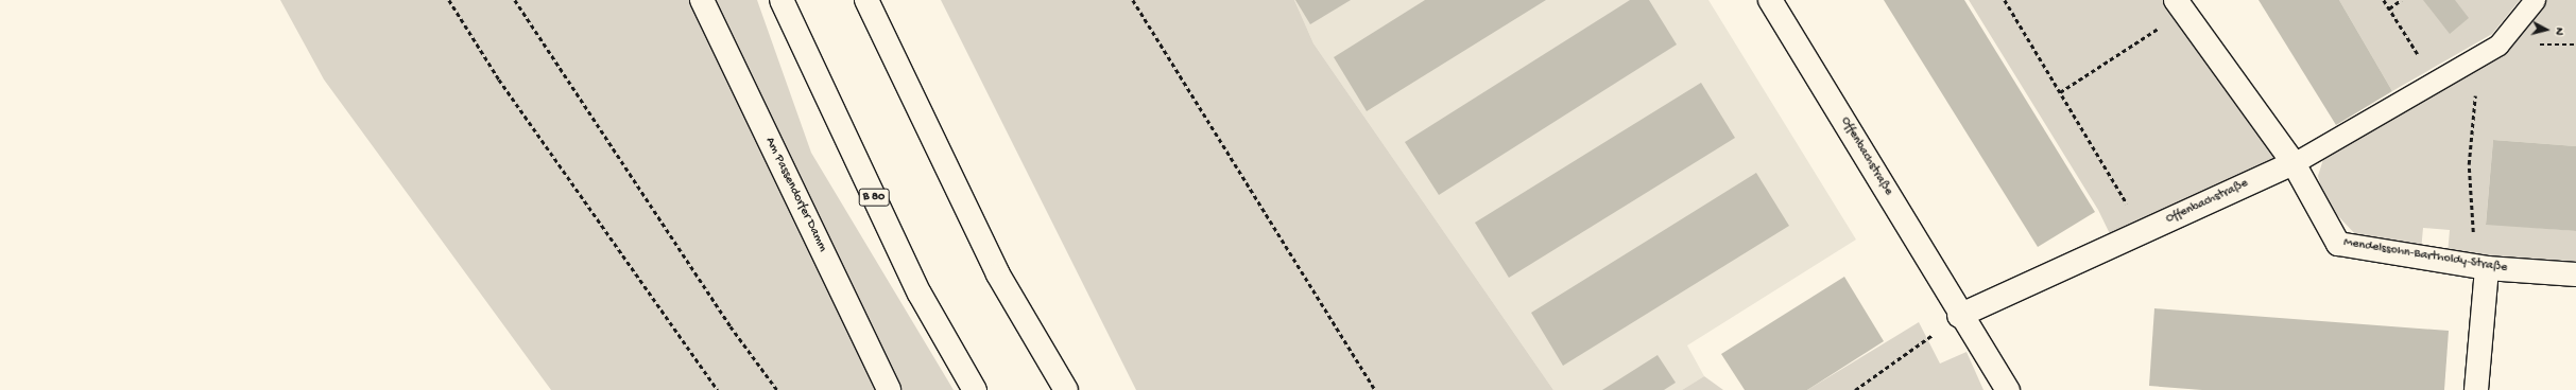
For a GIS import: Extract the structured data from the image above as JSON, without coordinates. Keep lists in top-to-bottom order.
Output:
{
  "streets": {
    "main road": [
      "Offenbachstraße",
      "Am Passendorfer Damm",
      "B 80",
      "Mendelssohn-Bartholdy-Straße"
    ]
  },
  "crossings": [
    ["Offenbachstraße", "Mendelssohn-Bartholdy-Straße"]
  ],
  "north": "right"
}
